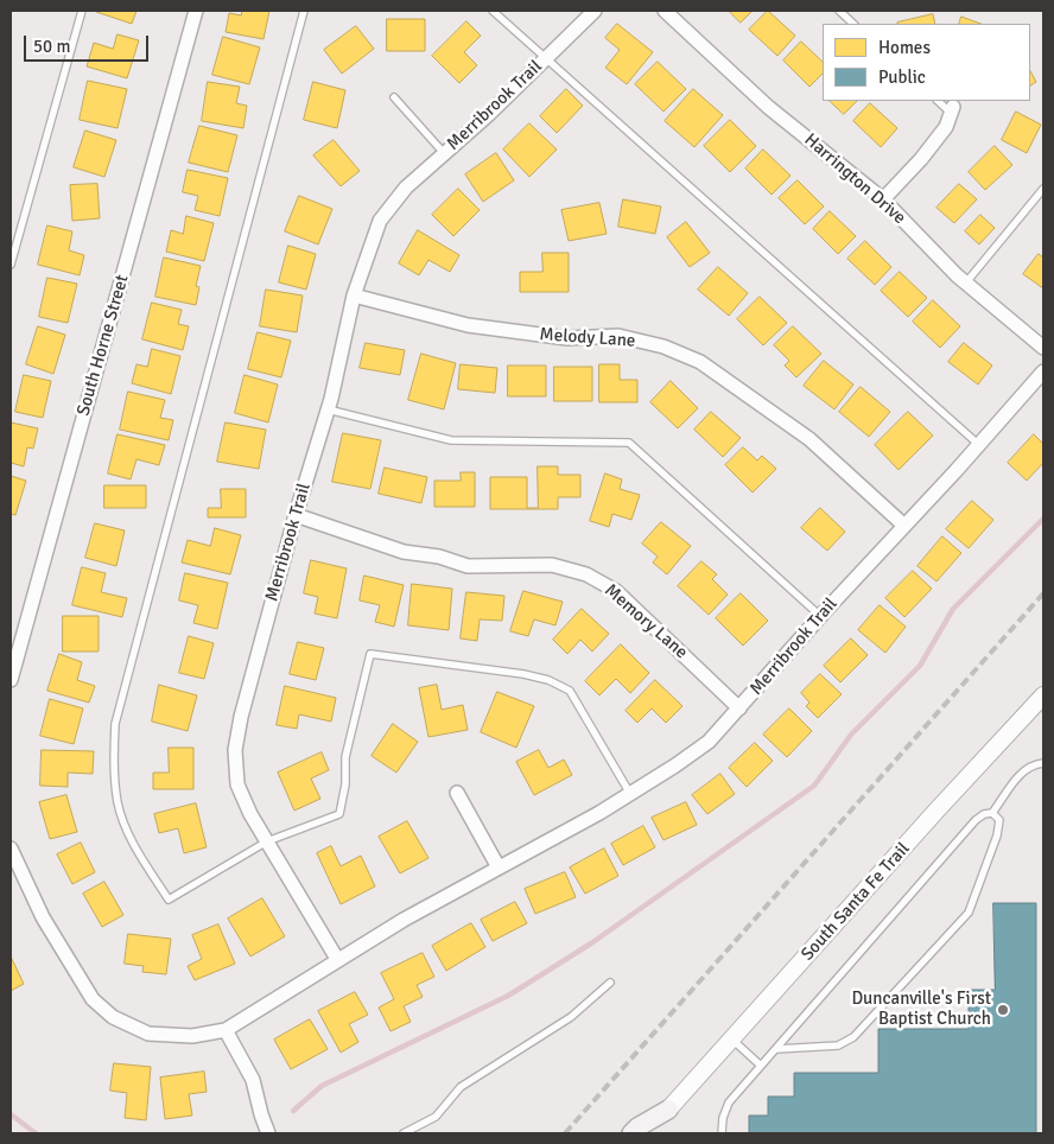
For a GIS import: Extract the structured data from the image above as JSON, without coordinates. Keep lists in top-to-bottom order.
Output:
{
  "streets": {
    "main road": ["South Santa Fe Trail"],
    "street": [
      "Merribrook Trail",
      "Harrington Drive",
      "Melody Lane",
      "South Horne Street",
      "Memory Lane"
    ]
  },
  "crossings": [
    ["Merribrook Trail", "Melody Lane"],
    ["Merribrook Trail", "Memory Lane"]
  ],
  "places": ["Duncanville's First Baptist Church"],
  "legend": ["Homes", "Public"],
  "scale_bar": "50 m"
}
